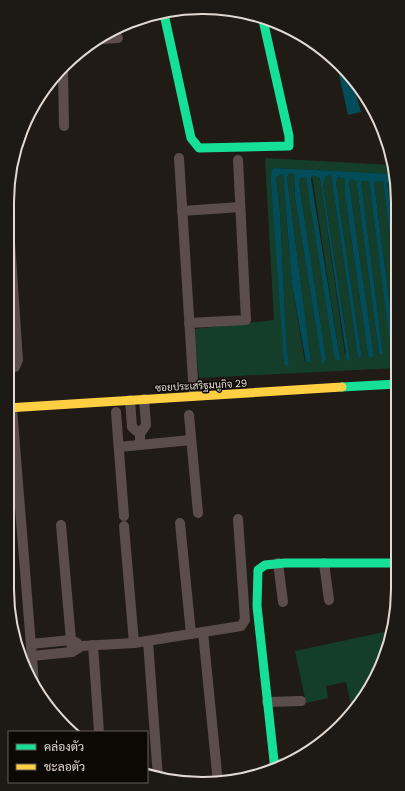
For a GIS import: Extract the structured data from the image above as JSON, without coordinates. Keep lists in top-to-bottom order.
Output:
{
  "streets": {
    "street": ["ซอยประเสริฐมนูกิจ 29"]
  },
  "legend": ["คล่องตัว", "ชะลอตัว"]
}
